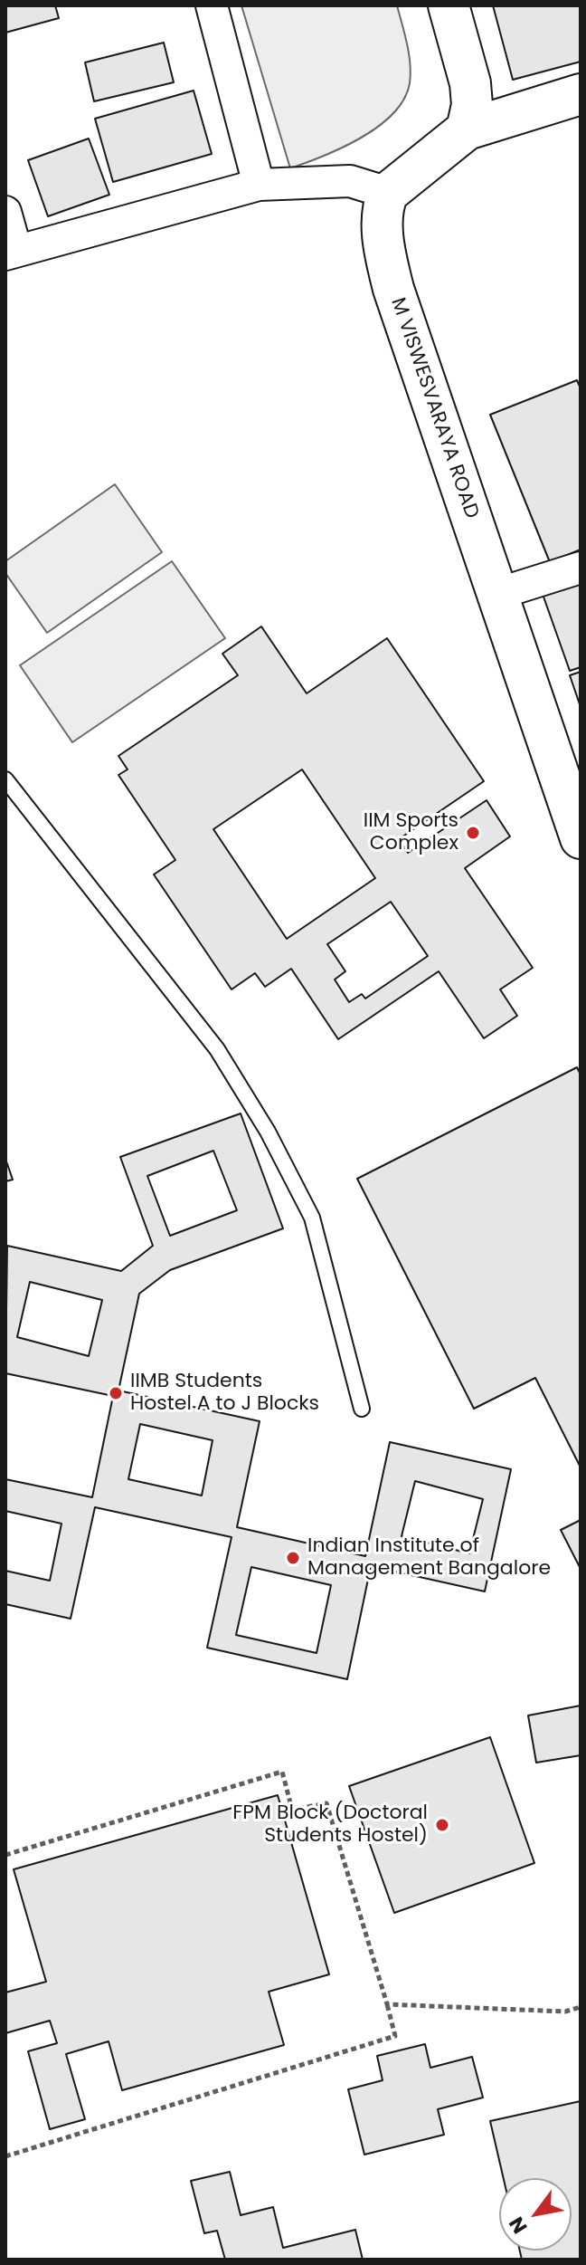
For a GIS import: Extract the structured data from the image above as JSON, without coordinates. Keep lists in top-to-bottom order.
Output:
{
  "streets": {
    "street": ["M VISWESVARAYA ROAD"]
  },
  "places": [
    "IIM Sports Complex",
    "IIMB Students Hostel A to J Blocks",
    "Indian Institute of Management Bangalore",
    "FPM Block (Doctoral Students Hostel)"
  ],
  "north": "bottom left"
}
